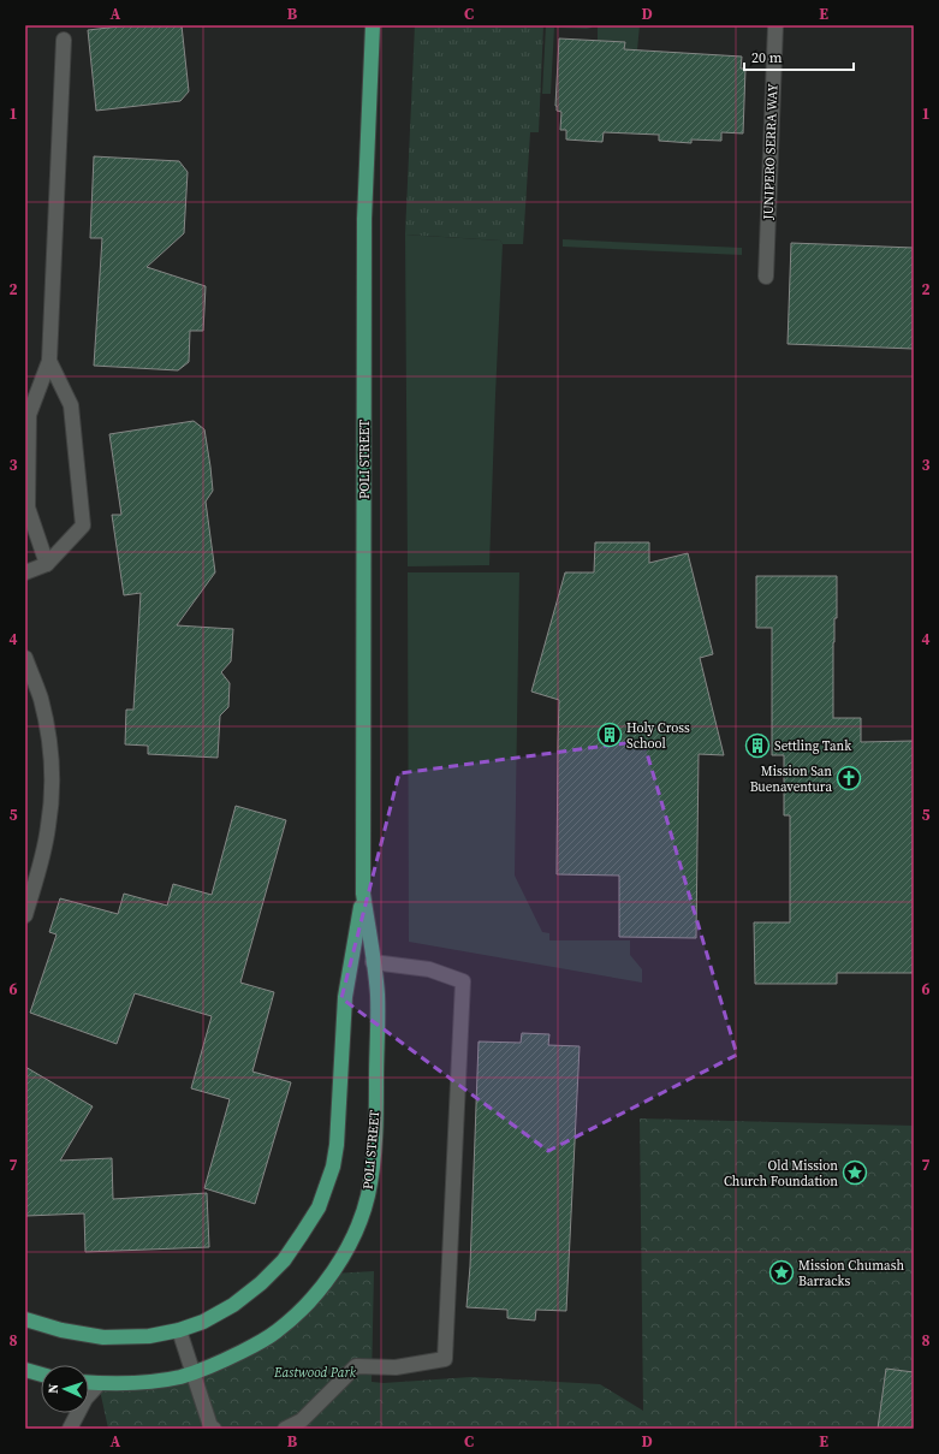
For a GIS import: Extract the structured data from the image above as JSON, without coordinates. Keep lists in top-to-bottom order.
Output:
{
  "streets": {
    "main road": ["POLI STREET"],
    "street": ["JUNIPERO SERRA WAY"]
  },
  "parks": ["Eastwood Park"],
  "places": {
    "building": ["Holy Cross School", "Settling Tank"],
    "church": ["Mission San Buenaventura"],
    "place": ["Old Mission Church Foundation", "Mission Chumash Barracks"]
  },
  "scale_bar": "20 m",
  "north": "left",
  "grid": {
    "columns": [
      "A",
      "B",
      "C",
      "D",
      "E"
    ],
    "rows": [
      "1",
      "2",
      "3",
      "4",
      "5",
      "6",
      "7",
      "8"
    ]
  }
}
